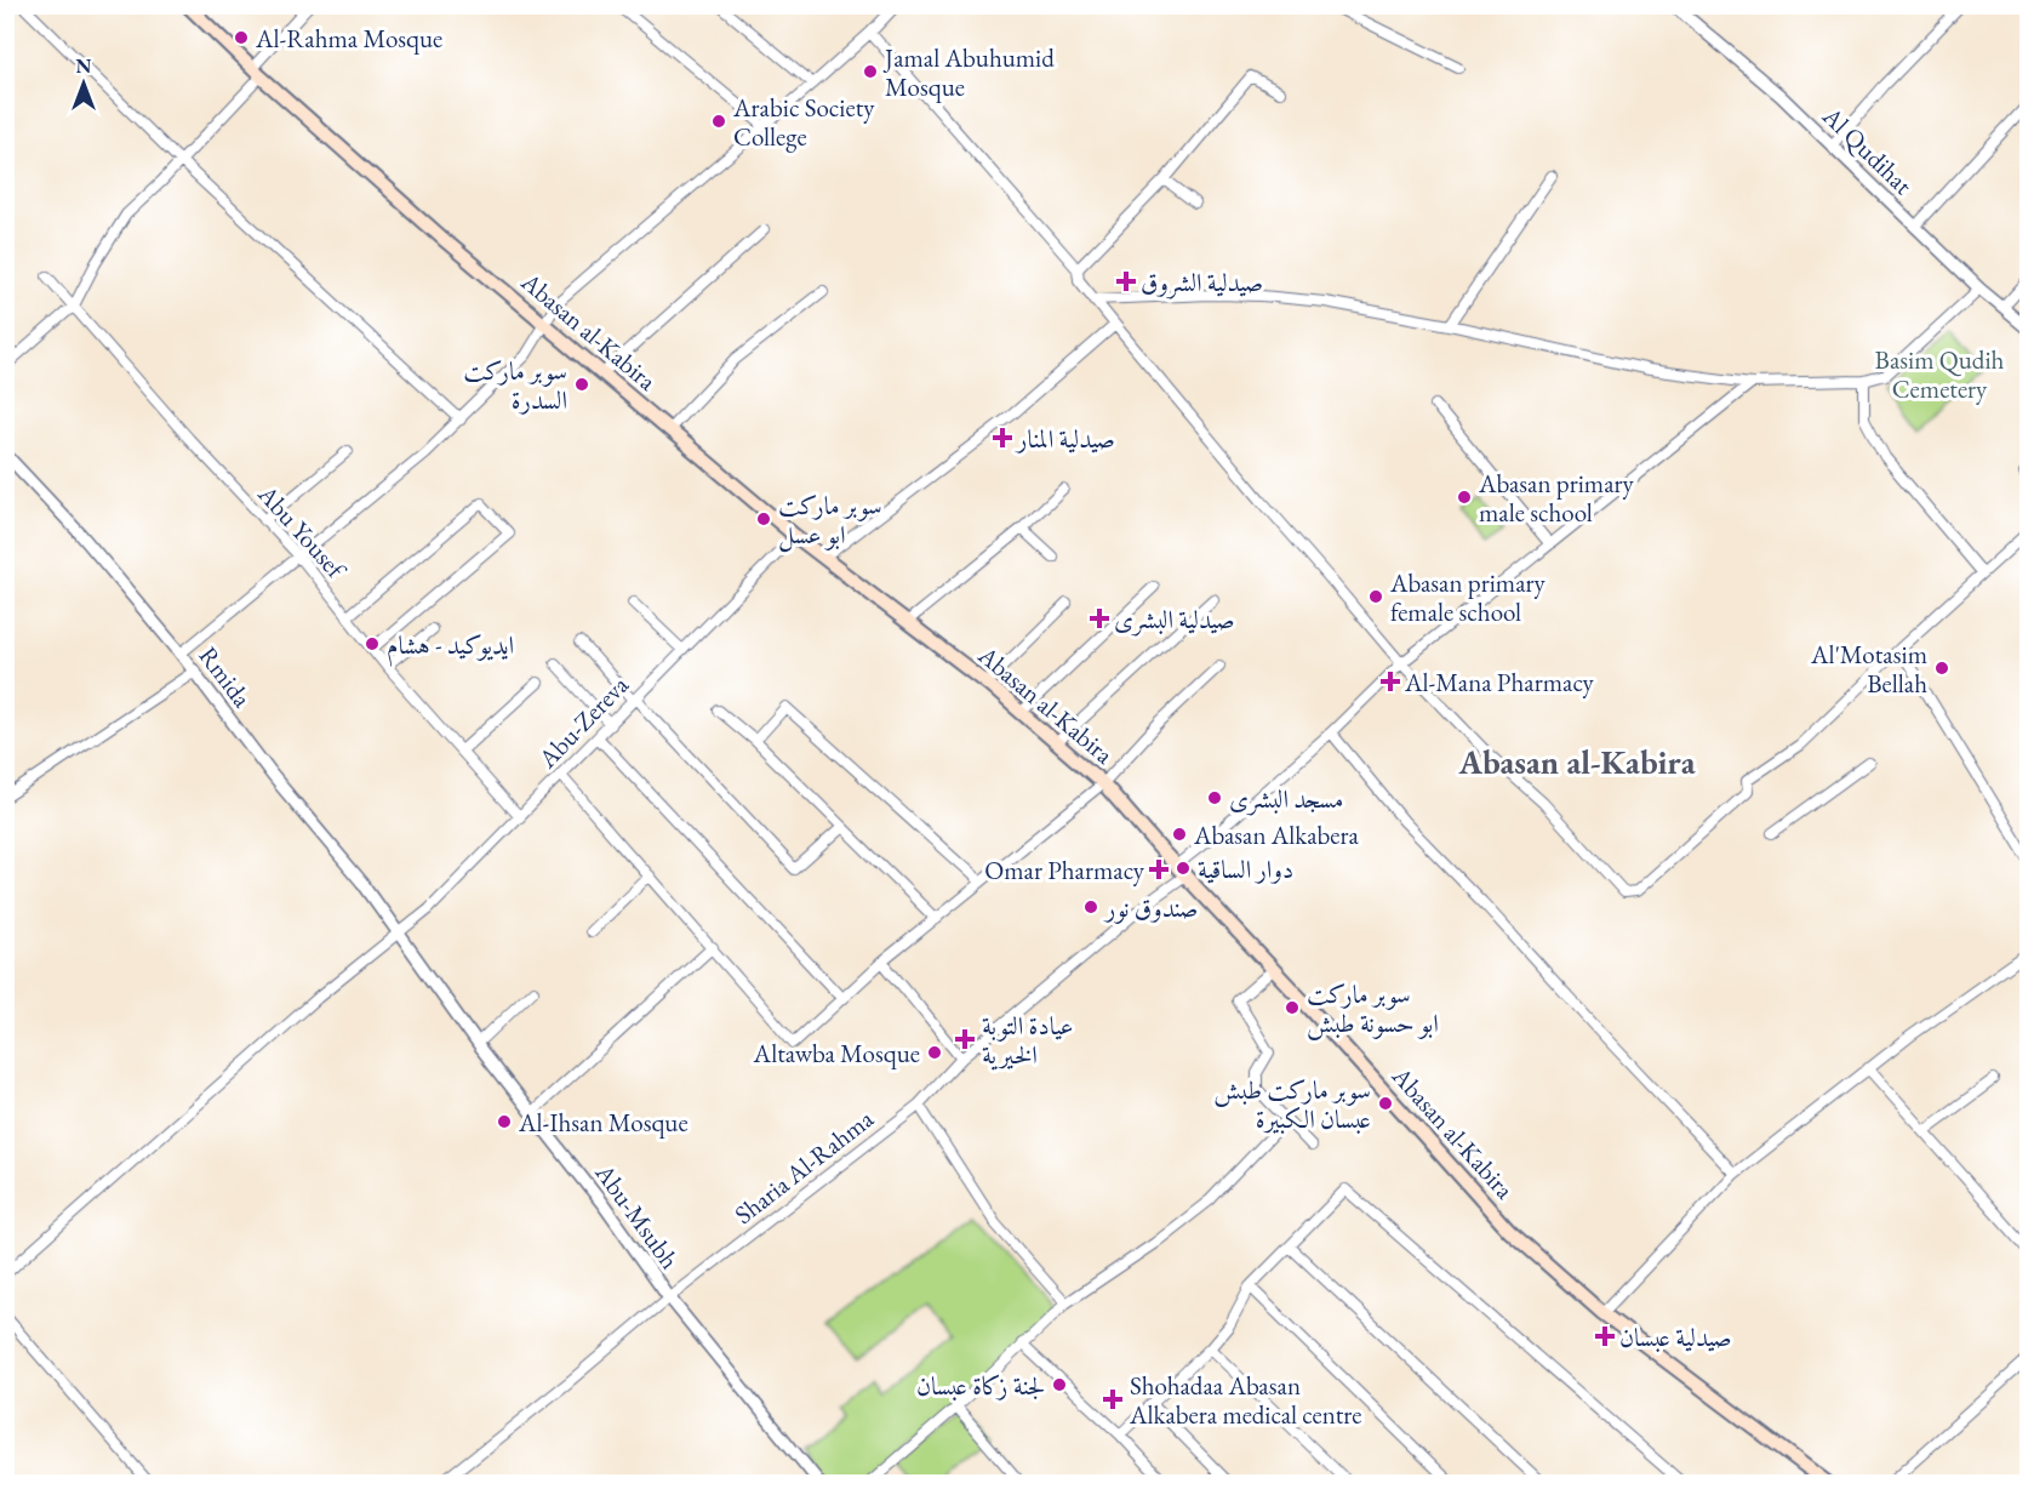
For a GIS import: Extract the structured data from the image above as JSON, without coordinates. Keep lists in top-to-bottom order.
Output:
{
  "streets": {
    "main road": ["Abasan al-Kabira"],
    "street": [
      "Al Qudihat",
      "Abu Yousef",
      "Rmida",
      "Abu-Zereva",
      "Sharia Al-Rahma",
      "Abu-Msubh"
    ]
  },
  "crossings": [
    ["Abasan al-Kabira", "Abu-Zereva"],
    ["Abasan al-Kabira", "Sharia Al-Rahma"],
    ["Abu Yousef", "Abu-Zereva"],
    ["Rmida", "Abu-Zereva"],
    ["Rmida", "Abu-Msubh"],
    ["Abu-Zereva", "Abu-Msubh"],
    ["Sharia Al-Rahma", "Abu-Msubh"]
  ],
  "districts": ["Abasan al-Kabira"],
  "parks": ["Basim Qudih Cemetery"],
  "places": {
    "other": [
      "Al-Rahma Mosque",
      "Jamal Abuhumid Mosque",
      "Arabic Society College",
      "سوبر ماركت السدرة",
      "Abasan primary male school",
      "سوبر ماركت ابو عسل",
      "Abasan primary female school",
      "ايديوكيد - هشام",
      "Al'Motasim Bellah",
      "مسجد البشرى",
      "Abasan Alkabera",
      "دوار الساقية",
      "صندوق نور",
      "سوبر ماركت ابو حسونة طبش",
      "Altawba Mosque",
      "سوبر ماركت طبش عبسان الكبيرة",
      "Al-Ihsan Mosque",
      "لجنة زكاة عبسان"
    ],
    "health": [
      "صيدلية الشروق",
      "صيدلية المنار",
      "صيدلية البشرى",
      "Al-Mana Pharmacy",
      "Omar Pharmacy",
      "عيادة التوبة الخيرية",
      "صيدلية عبسان",
      "Shohadaa Abasan Alkabera medical centre"
    ]
  },
  "north": "top"
}
